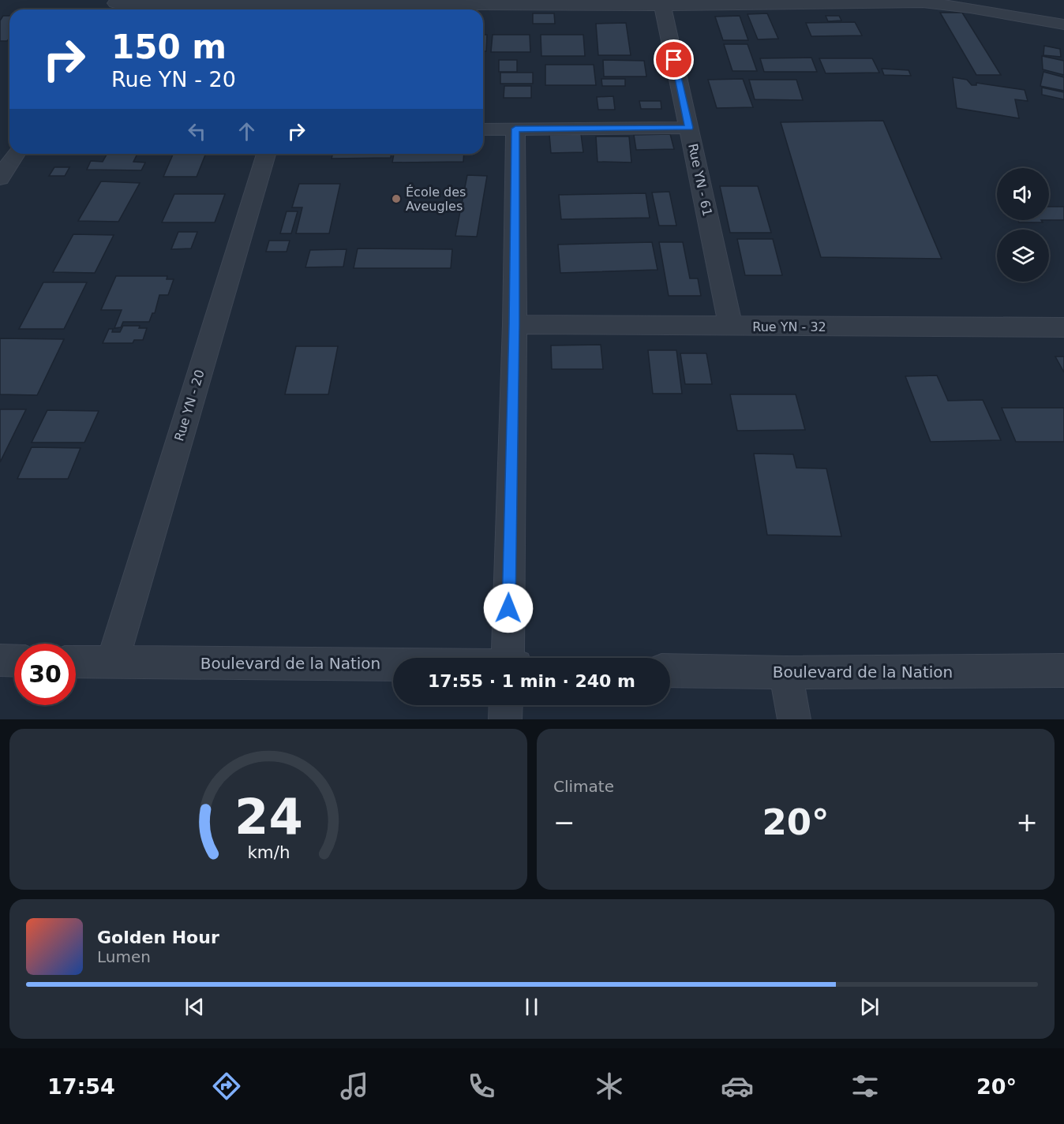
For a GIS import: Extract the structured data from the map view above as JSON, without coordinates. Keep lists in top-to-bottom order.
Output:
{
  "streets": {
    "street": [
      "Rue YN - 61",
      "Rue YN - 32",
      "Rue YN - 20",
      "Boulevard de la Nation"
    ]
  },
  "crossings": [
    ["Rue YN - 61", "Rue YN - 32"],
    ["Rue YN - 20", "Boulevard de la Nation"]
  ],
  "places": ["École des Aveugles"],
  "page": {
    "turn": ["150 m", "Rue YN - 20"],
    "limit": "30",
    "trip": "17:55 · 1 min · 240 m",
    "tile": "Climate",
    "heat": ["−", "20°", "+"],
    "song": ["Golden Hour", "Lumen"],
    "tabs": ["17:54", "20°"],
    "gauge": ["24", "km/h"]
  }
}
